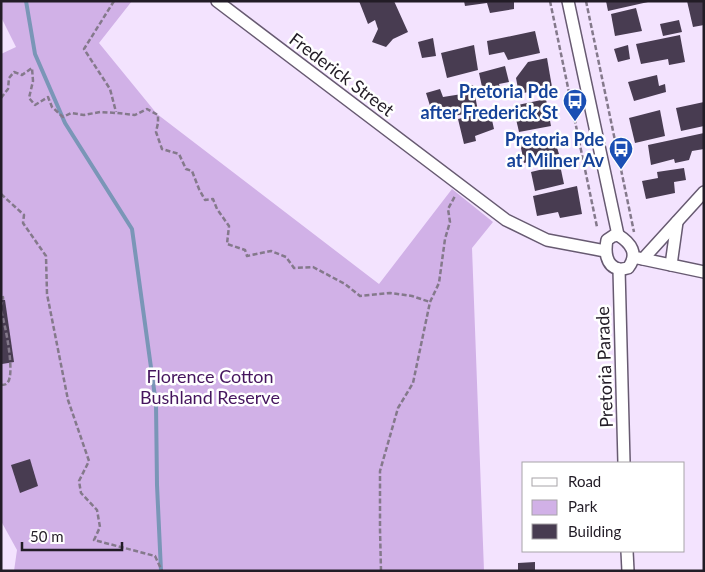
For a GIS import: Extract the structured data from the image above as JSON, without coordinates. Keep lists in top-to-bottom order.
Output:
{
  "streets": {
    "street": ["Frederick Street", "Pretoria Parade"]
  },
  "crossings": [
    ["Frederick Street", "Pretoria Parade"]
  ],
  "parks": ["Florence Cotton Bushland Reserve"],
  "places": {
    "bus stop": ["Pretoria Pde after Frederick St", "Pretoria Pde at Milner Av"]
  },
  "legend": ["Road", "Park", "Building"],
  "scale_bar": "50 m"
}
